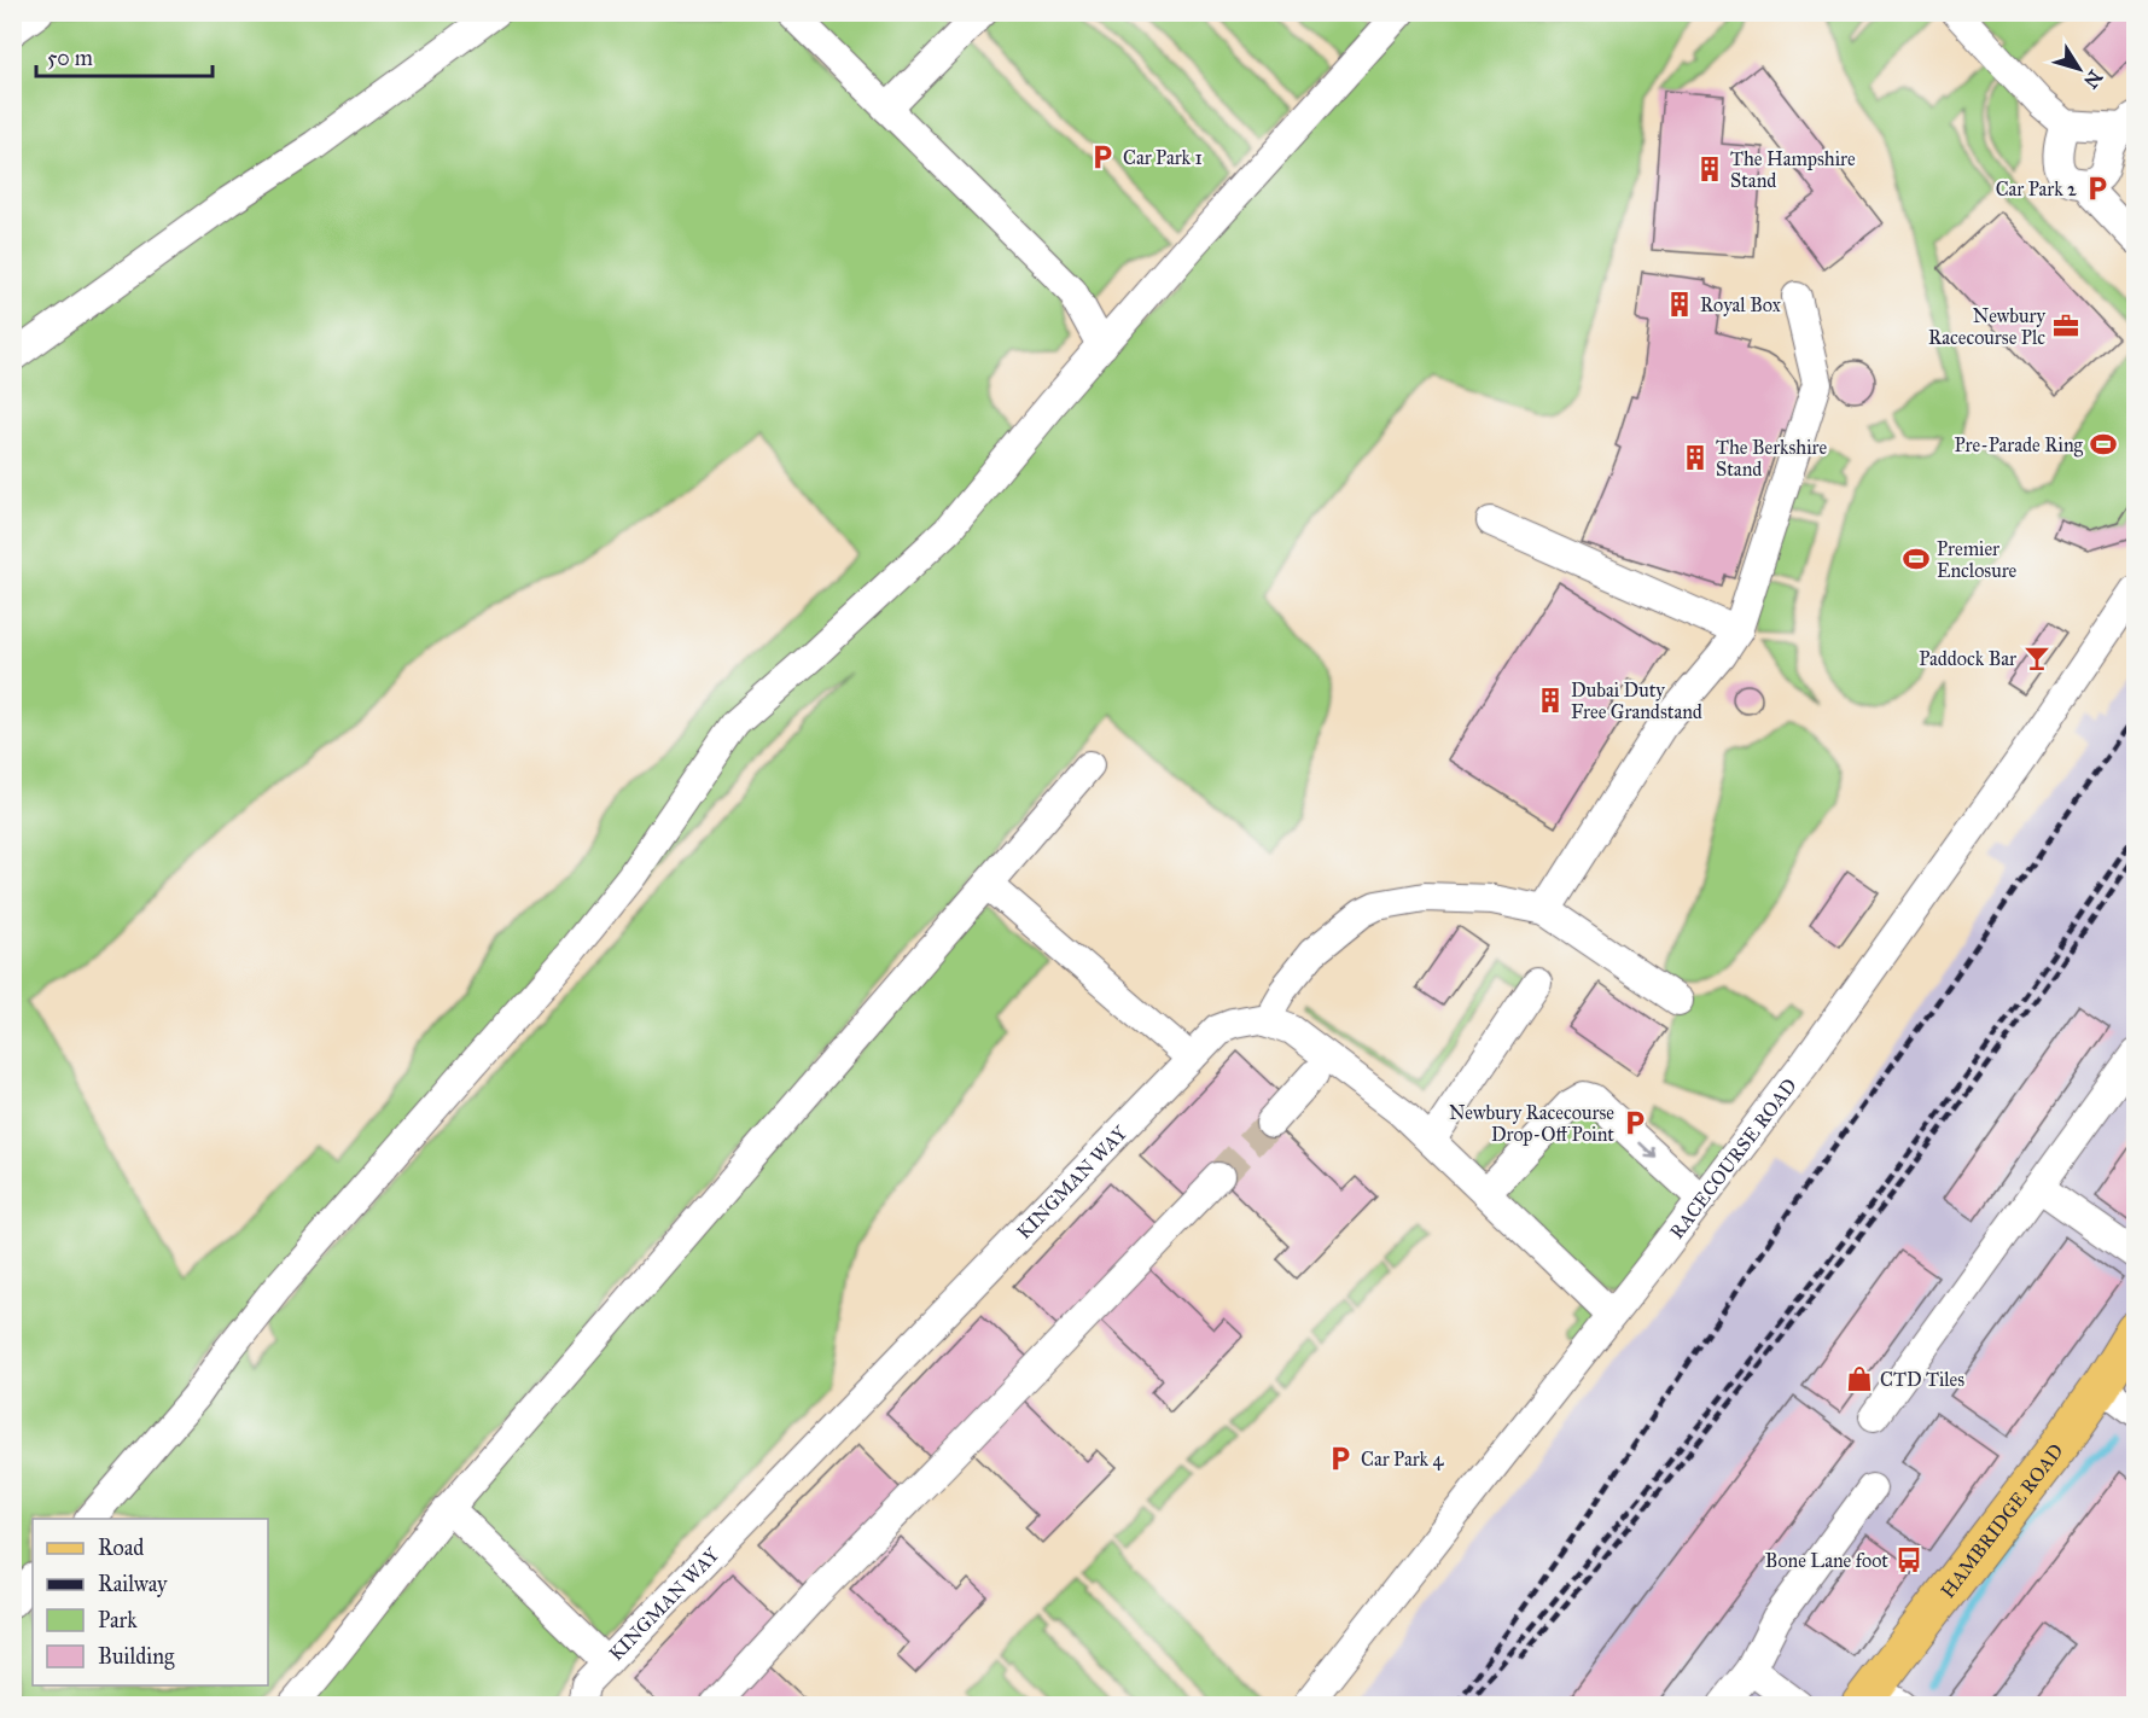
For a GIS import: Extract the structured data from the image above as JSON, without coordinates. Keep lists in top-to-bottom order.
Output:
{
  "streets": {
    "main road": ["HAMBRIDGE ROAD"],
    "street": ["RACECOURSE ROAD", "KINGMAN WAY"]
  },
  "places": {
    "parking": [
      "Car Park 1",
      "Car Park 2",
      "Newbury Racecourse Drop-Off Point",
      "Car Park 4"
    ],
    "building": [
      "The Hampshire Stand",
      "Royal Box",
      "The Berkshire Stand",
      "Dubai Duty Free Grandstand"
    ],
    "office": ["Newbury Racecourse Plc"],
    "sports": ["Pre-Parade Ring", "Premier Enclosure"],
    "bar": ["Paddock Bar"],
    "shop": ["CTD Tiles"],
    "bus stop": ["Bone Lane foot"]
  },
  "legend": [
    "Road",
    "Railway",
    "Park",
    "Building"
  ],
  "scale_bar": "50 m",
  "north": "bottom right"
}
